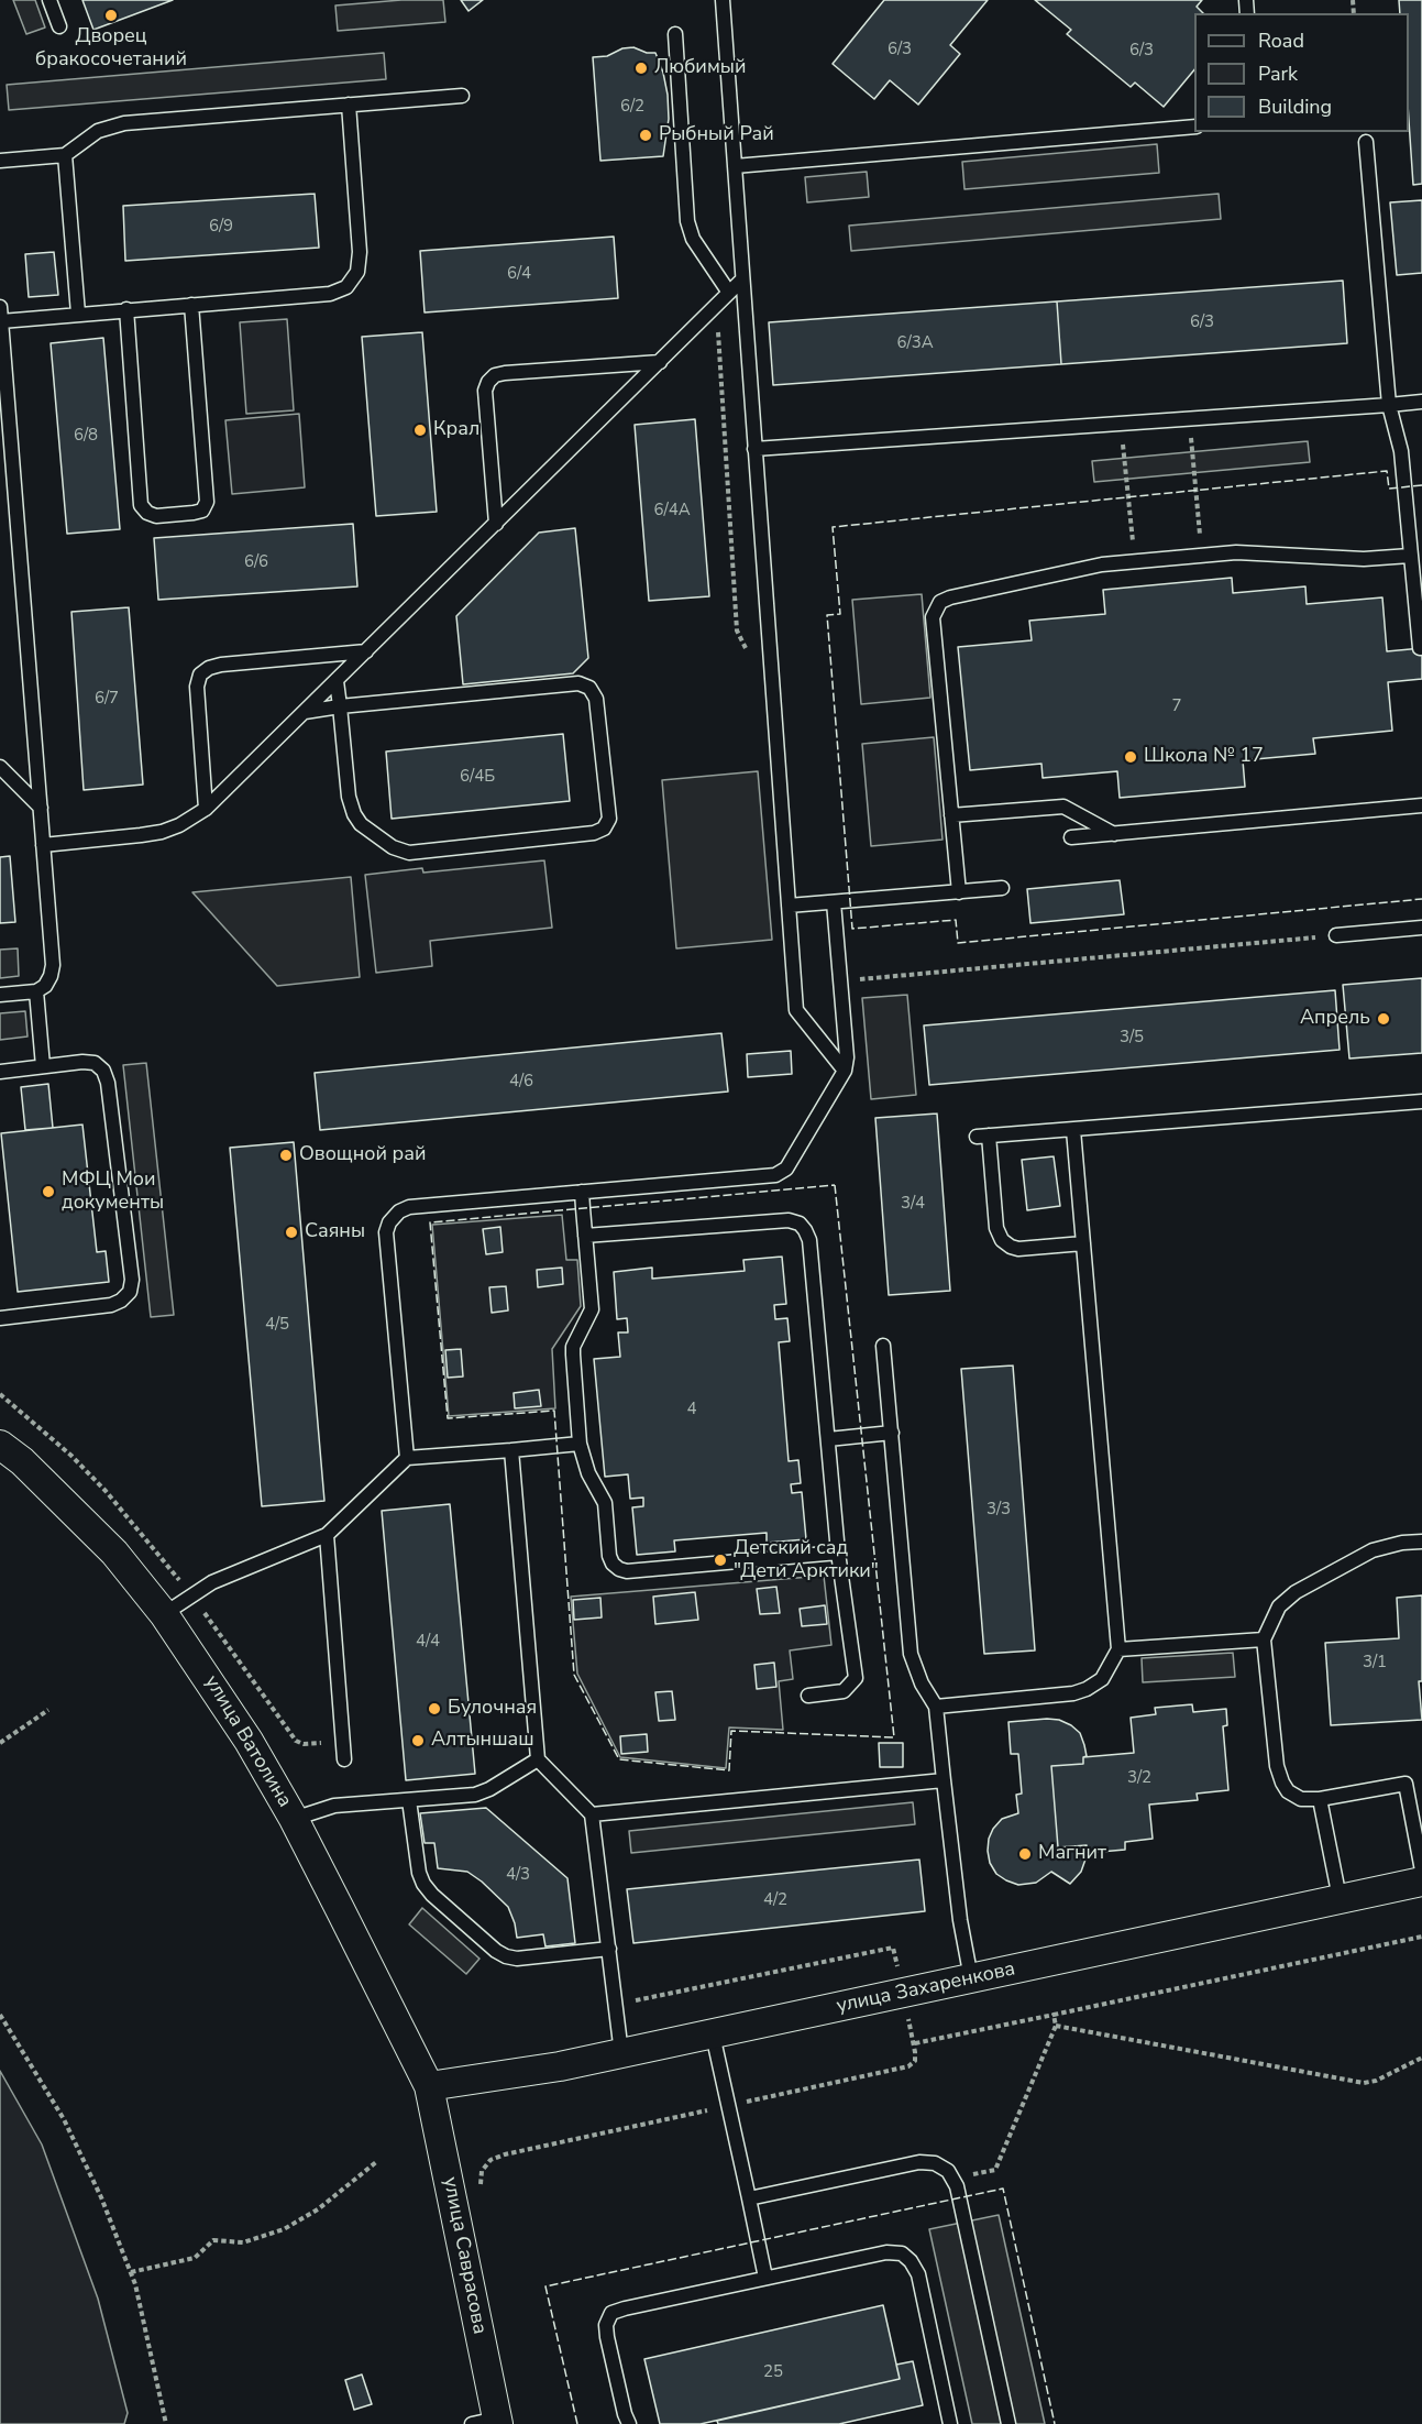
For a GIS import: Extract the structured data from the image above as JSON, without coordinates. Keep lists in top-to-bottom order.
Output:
{
  "streets": {
    "street": ["улица Ватолина", "улица Захаренкова", "улица Саврасова"]
  },
  "crossings": [
    ["улица Ватолина", "улица Захаренкова"],
    ["улица Ватолина", "улица Саврасова"],
    ["улица Захаренкова", "улица Саврасова"]
  ],
  "places": [
    "Дворец бракосочетаний",
    "Любимый",
    "Рыбный Рай",
    "Крал",
    "Школа № 17",
    "Апрель",
    "Овощной рай",
    "МФЦ Мои документы",
    "Саяны",
    "Детский сад \"Дети Арктики\"",
    "Булочная",
    "Алтыншаш",
    "Магнит"
  ],
  "house_numbers": [
    "6/3",
    "6/3",
    "6/2",
    "6/9",
    "6/4",
    "6/3",
    "6/3А",
    "6/8",
    "6/4А",
    "6/6",
    "6/7",
    "7",
    "6/4Б",
    "3/5",
    "4/6",
    "3/4",
    "4/5",
    "4",
    "3/3",
    "4/4",
    "3/1",
    "3/2",
    "4/3",
    "4/2",
    "25"
  ],
  "legend": ["Road", "Park", "Building"]
}
